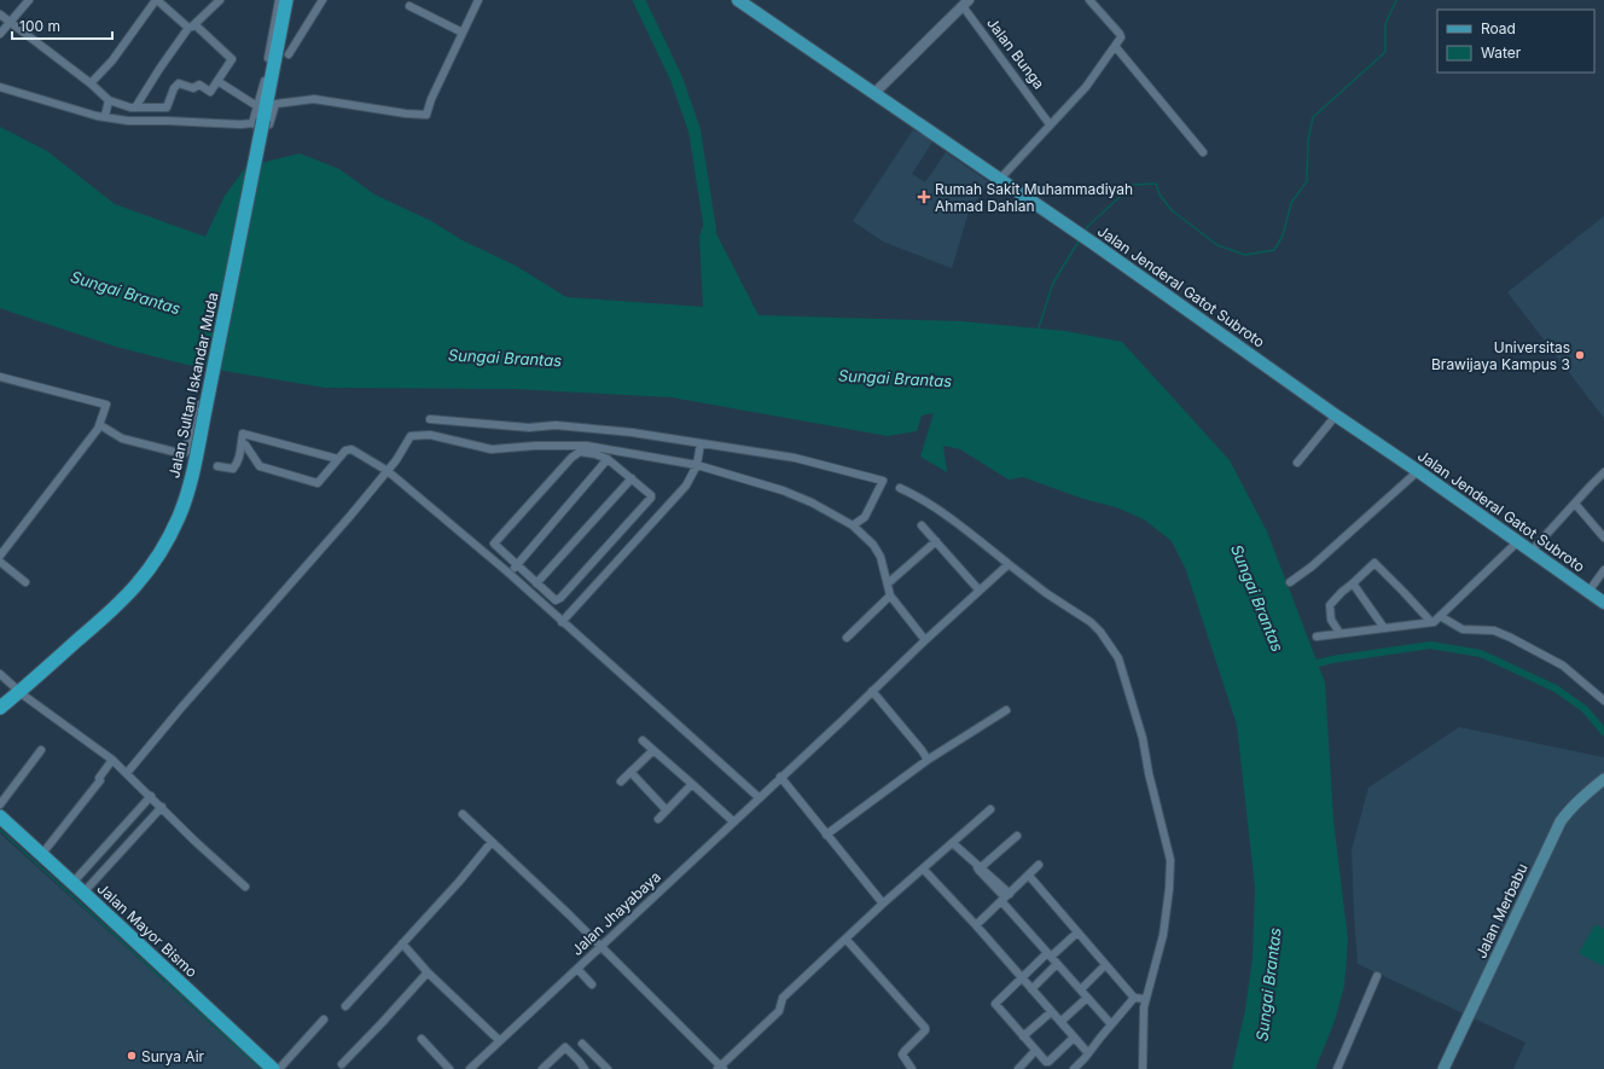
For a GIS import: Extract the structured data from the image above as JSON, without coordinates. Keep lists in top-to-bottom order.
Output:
{
  "streets": {
    "highway": ["Jalan Sultan Iskandar Muda", "Jalan Mayor Bismo"],
    "main road": ["Jalan Jenderal Gatot Subroto", "Jalan Merbabu"],
    "street": ["Jalan Bunga", "Jalan Jhayabaya"]
  },
  "water": ["Sungai Brantas"],
  "places": {
    "health": ["Rumah Sakit Muhammadiyah Ahmad Dahlan"],
    "other": ["Universitas Brawijaya Kampus 3", "Surya Air"]
  },
  "legend": ["Road", "Water"],
  "scale_bar": "100 m"
}
